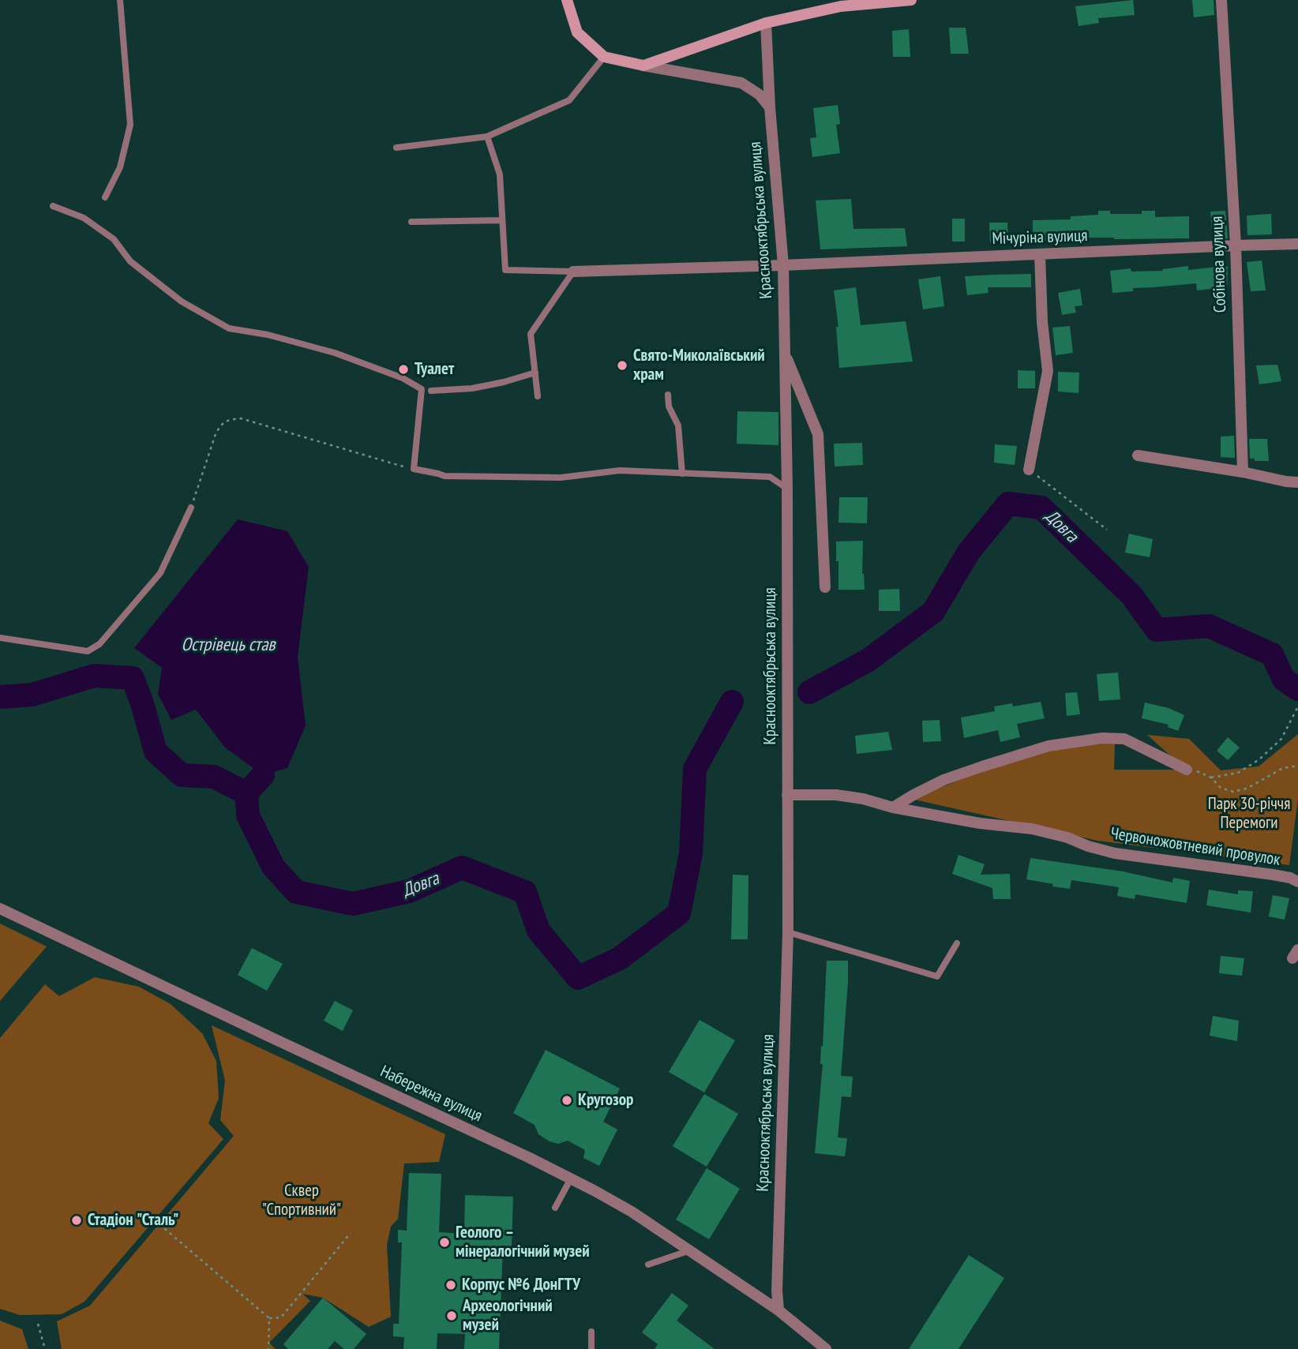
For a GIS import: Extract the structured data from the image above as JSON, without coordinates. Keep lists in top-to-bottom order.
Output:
{
  "streets": {
    "street": [
      "Краснооктябрьська вулиця",
      "Мічуріна вулиця",
      "Собінова вулиця",
      "Червоножовтневий провулок",
      "Набережна вулиця"
    ]
  },
  "crossings": [
    ["Краснооктябрьська вулиця", "Мічуріна вулиця"],
    ["Краснооктябрьська вулиця", "Червоножовтневий провулок"],
    ["Краснооктябрьська вулиця", "Набережна вулиця"],
    ["Мічуріна вулиця", "Собінова вулиця"]
  ],
  "water": ["Довга", "Острівець став"],
  "parks": ["Парк 30-річчя Перемоги", "Сквер \"Спортивний\""],
  "places": [
    "Свято-Миколаївський храм",
    "Туалет",
    "Кругозор",
    "Стадіон \"Сталь\"",
    "Геолого – мінералогічний музей",
    "Корпус №6 ДонГТУ",
    "Археологічний музей"
  ]
}
